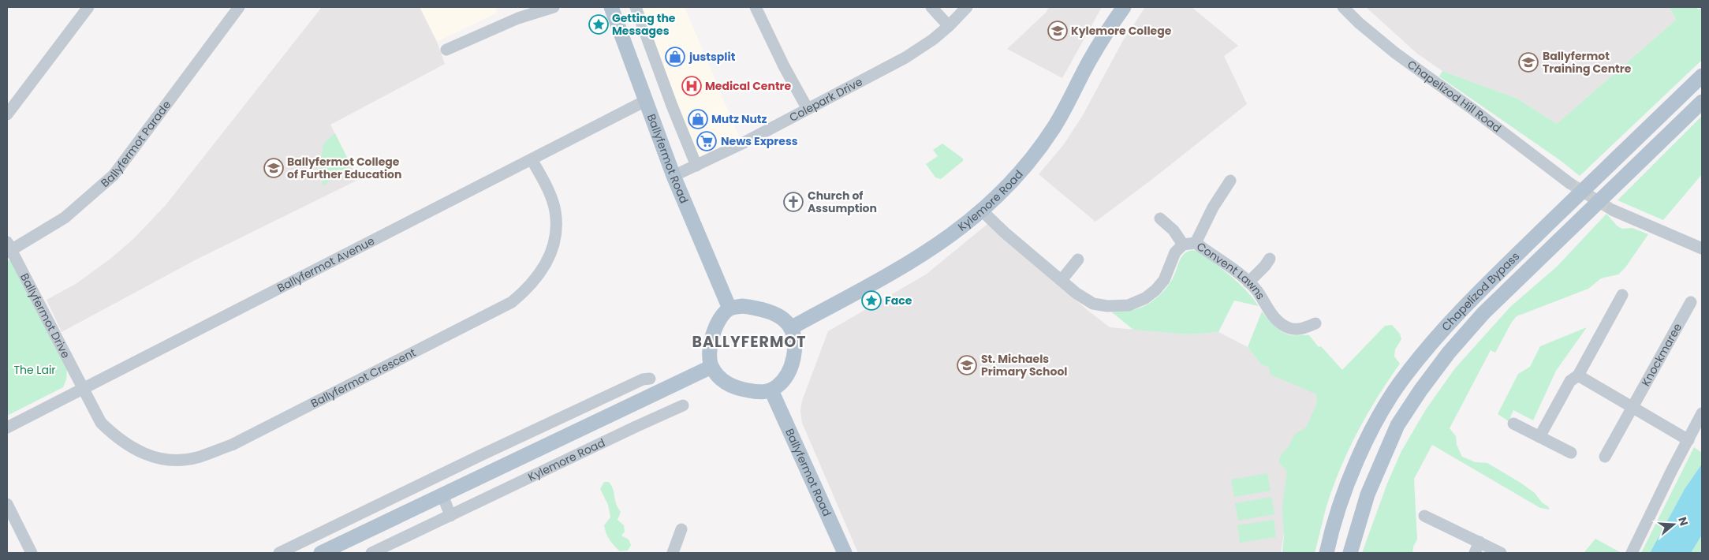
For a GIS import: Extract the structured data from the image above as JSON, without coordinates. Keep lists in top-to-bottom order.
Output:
{
  "streets": {
    "main road": ["Ballyfermot Road", "Kylemore Road", "Chapelizod Bypass"],
    "street": [
      "Chapelizod Hill Road",
      "Colepark Drive",
      "Ballyfermot Parade",
      "Ballyfermot Avenue",
      "Convent Lawns",
      "Ballyfermot Drive",
      "Knockmaree",
      "Ballyfermot Crescent"
    ]
  },
  "crossings": [
    ["Colepark Drive", "Ballyfermot Road"],
    ["Ballyfermot Parade", "Ballyfermot Drive"],
    ["Ballyfermot Road", "Kylemore Road"],
    ["Ballyfermot Road", "Ballyfermot Avenue"],
    ["Kylemore Road", "Convent Lawns"],
    ["Ballyfermot Avenue", "Ballyfermot Drive"],
    ["Ballyfermot Avenue", "Ballyfermot Crescent"],
    ["Ballyfermot Drive", "Ballyfermot Crescent"]
  ],
  "districts": ["BALLYFERMOT"],
  "parks": ["The Lair"],
  "places": {
    "place": ["Getting the Messages", "Face"],
    "school or university": [
      "Kylemore College",
      "Ballyfermot Training Centre",
      "Ballyfermot College of Further Education",
      "St. Michaels Primary School"
    ],
    "shop": ["justsplit", "Mutz Nutz"],
    "hospital": ["Medical Centre"],
    "supermarket": ["News Express"],
    "church": ["Church of Assumption"]
  },
  "north": "right"
}
